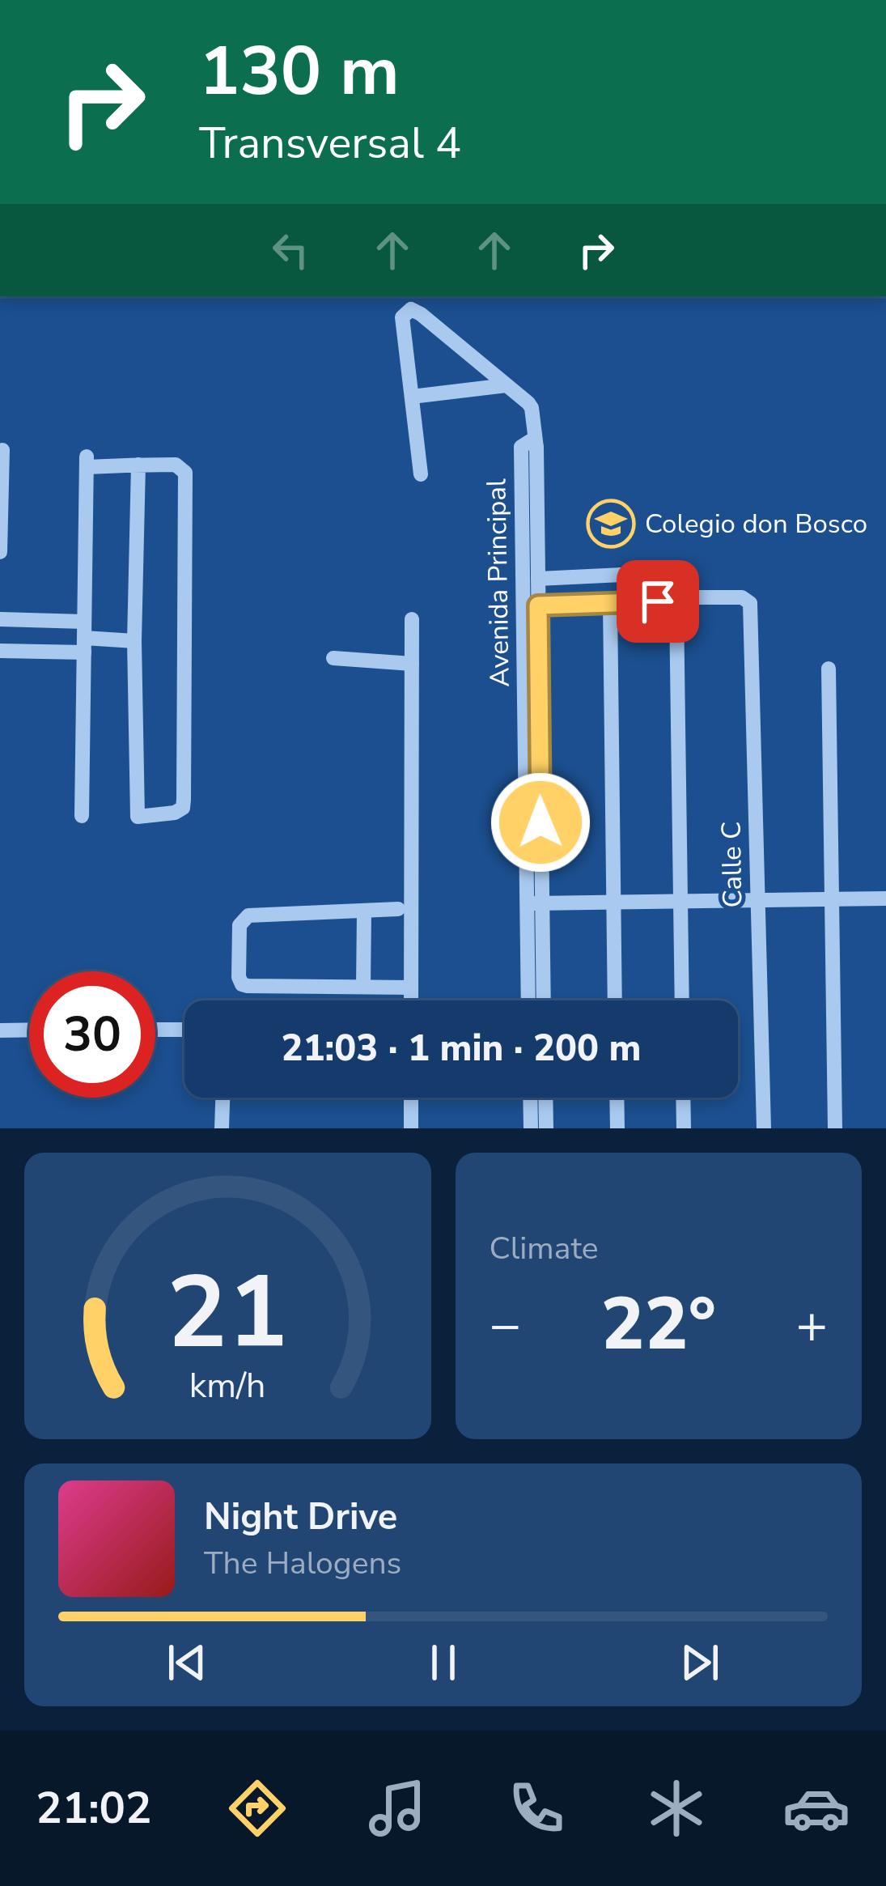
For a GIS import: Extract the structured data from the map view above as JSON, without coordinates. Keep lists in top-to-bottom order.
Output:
{
  "streets": {
    "street": ["Avenida Principal", "Calle C"]
  },
  "places": {
    "school or university": ["Colegio don Bosco"]
  },
  "page": {
    "turn": ["130 m", "Transversal 4"],
    "limit": "30",
    "trip": "21:03 · 1 min · 200 m",
    "tile": "Climate",
    "heat": ["−", "22°", "+"],
    "song": ["Night Drive", "The Halogens"],
    "tabs": "21:02",
    "gauge": ["21", "km/h"]
  }
}
